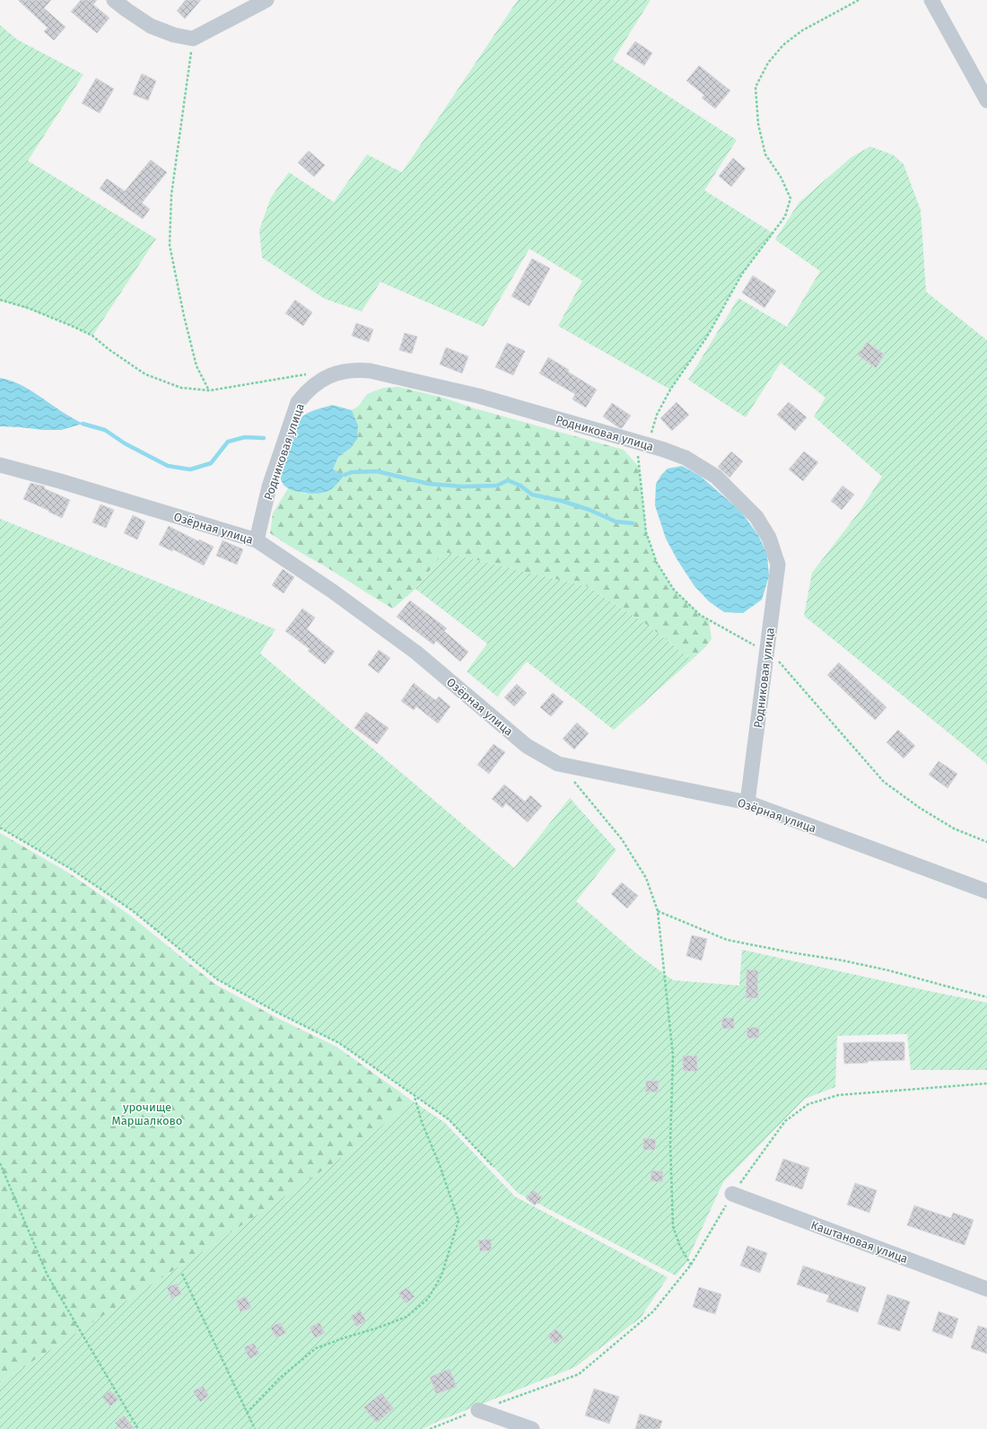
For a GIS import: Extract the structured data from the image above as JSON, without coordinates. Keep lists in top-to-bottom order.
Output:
{
  "streets": {
    "street": ["Родниковая улица", "Озёрная улица", "Каштановая улица"]
  },
  "crossings": [
    ["Родниковая улица", "Озёрная улица"]
  ],
  "parks": ["урочище Маршалково"]
}
